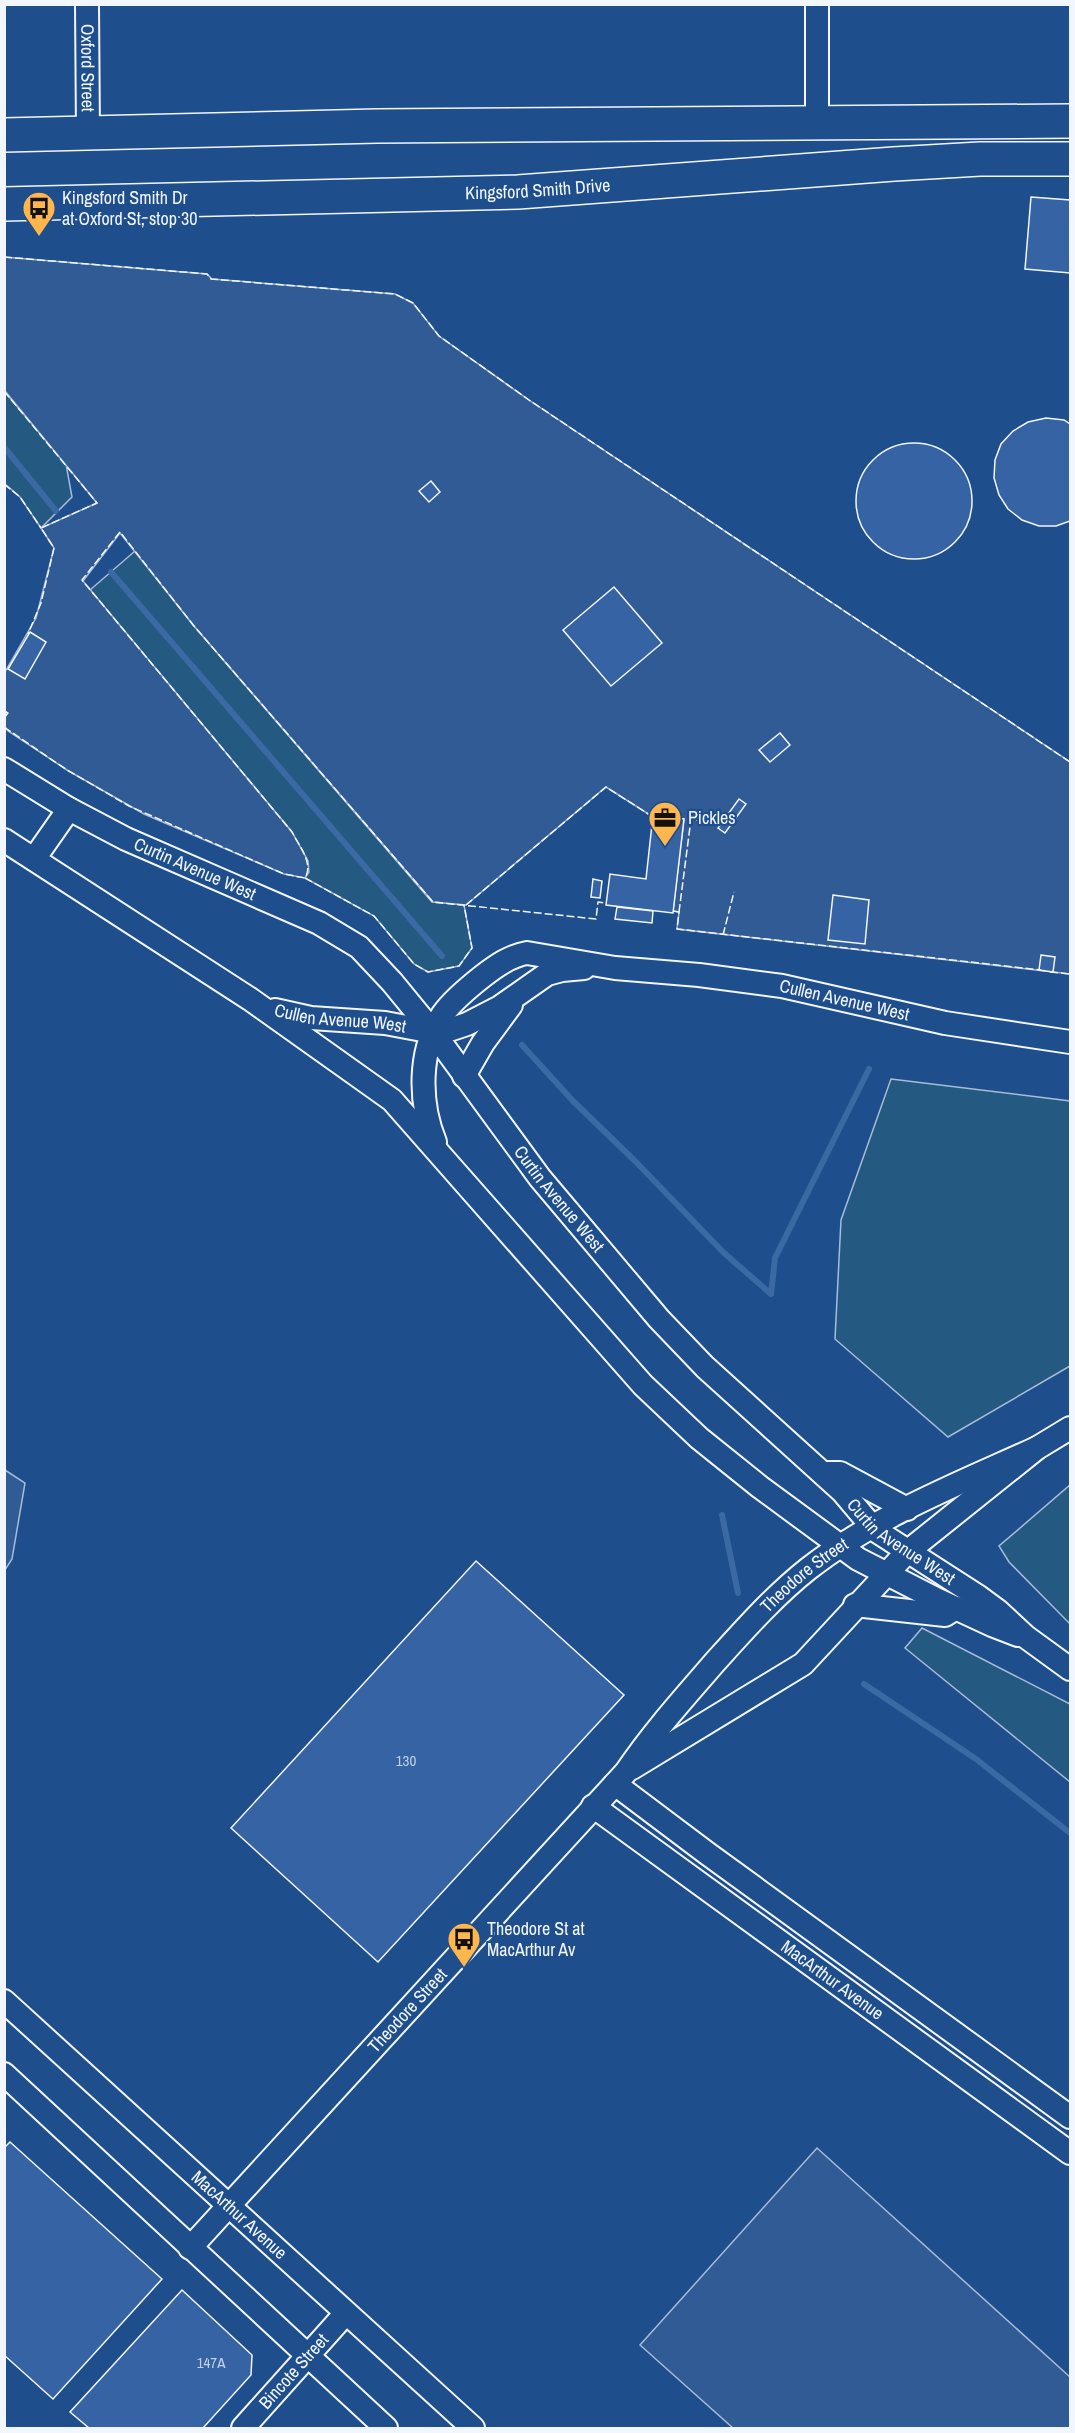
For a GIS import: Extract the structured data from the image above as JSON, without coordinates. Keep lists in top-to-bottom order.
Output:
{
  "streets": {
    "highway": ["Kingsford Smith Drive"],
    "street": [
      "Oxford Street",
      "Curtin Avenue West",
      "Cullen Avenue West",
      "Theodore Street",
      "MacArthur Avenue",
      "Bincote Street"
    ]
  },
  "crossings": [
    ["Curtin Avenue West", "Cullen Avenue West"],
    ["Curtin Avenue West", "Theodore Street"],
    ["Theodore Street", "MacArthur Avenue"],
    ["MacArthur Avenue", "Bincote Street"]
  ],
  "places": {
    "bus stop": ["Kingsford Smith Dr at Oxford St, stop 30", "Theodore St at MacArthur Av"],
    "office": ["Pickles"]
  },
  "house_numbers": ["130", "147A"]
}
